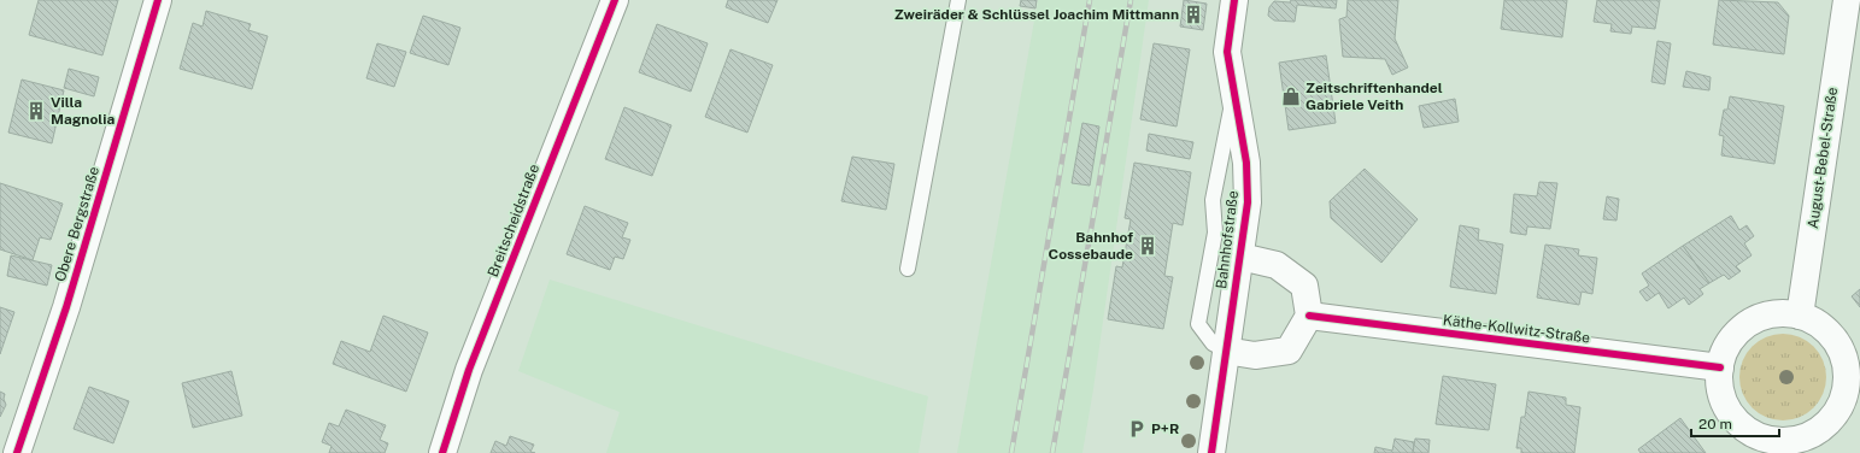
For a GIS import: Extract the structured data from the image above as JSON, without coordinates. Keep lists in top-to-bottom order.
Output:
{
  "streets": {
    "street": [
      "August-Bebel-Straße",
      "Breitscheidstraße",
      "Obere Bergstraße",
      "Bahnhofstraße",
      "Käthe-Kollwitz-Straße"
    ]
  },
  "crossings": [
    ["August-Bebel-Straße", "Käthe-Kollwitz-Straße"]
  ],
  "places": {
    "building": ["Zweiräder & Schlüssel Joachim Mittmann", "Villa Magnolia", "Bahnhof Cossebaude"],
    "shop": ["Zeitschriftenhandel Gabriele Veith"],
    "parking": ["P+R"]
  },
  "scale_bar": "20 m"
}
